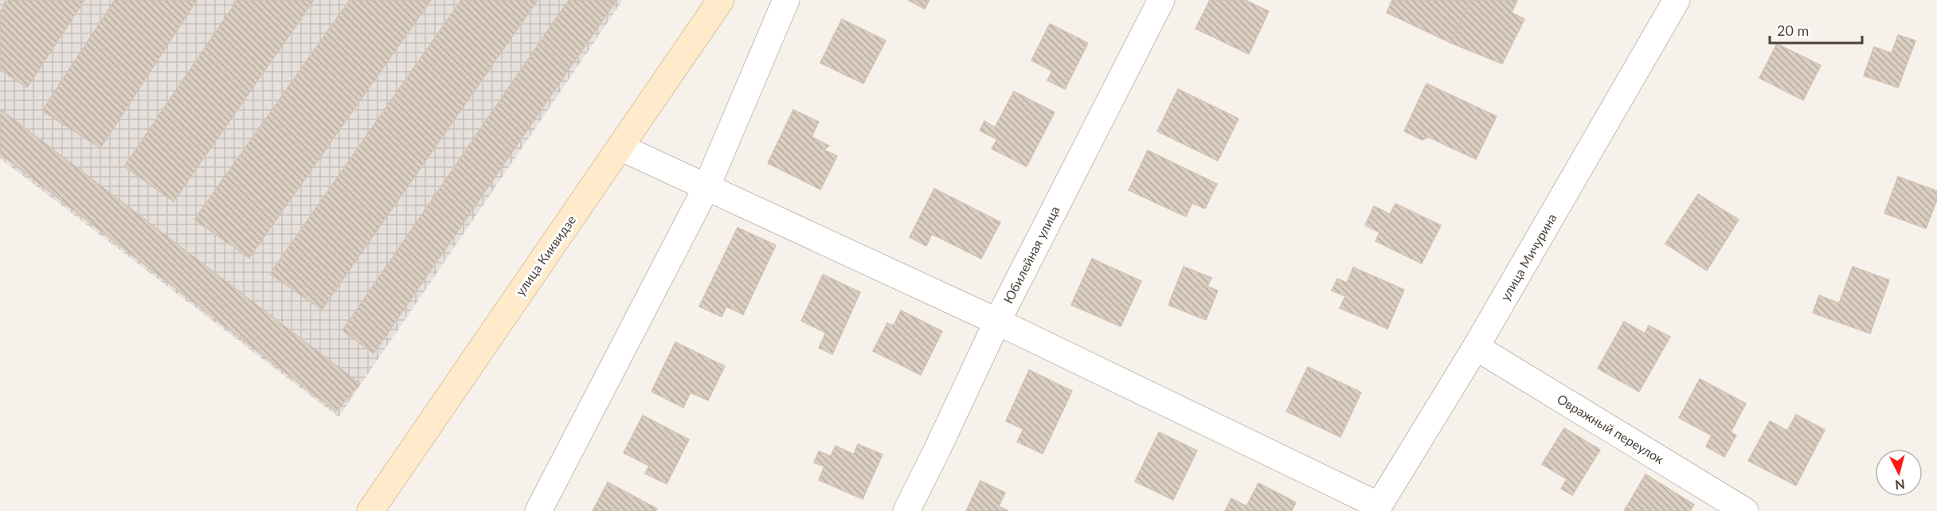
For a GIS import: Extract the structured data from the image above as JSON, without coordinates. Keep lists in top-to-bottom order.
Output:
{
  "streets": {
    "street": [
      "Юбилейная улица",
      "улица Киквидзе",
      "улица Мичурина",
      "Овражный переулок"
    ]
  },
  "crossings": [
    ["улица Мичурина", "Овражный переулок"]
  ],
  "scale_bar": "20 m",
  "north": "bottom"
}
